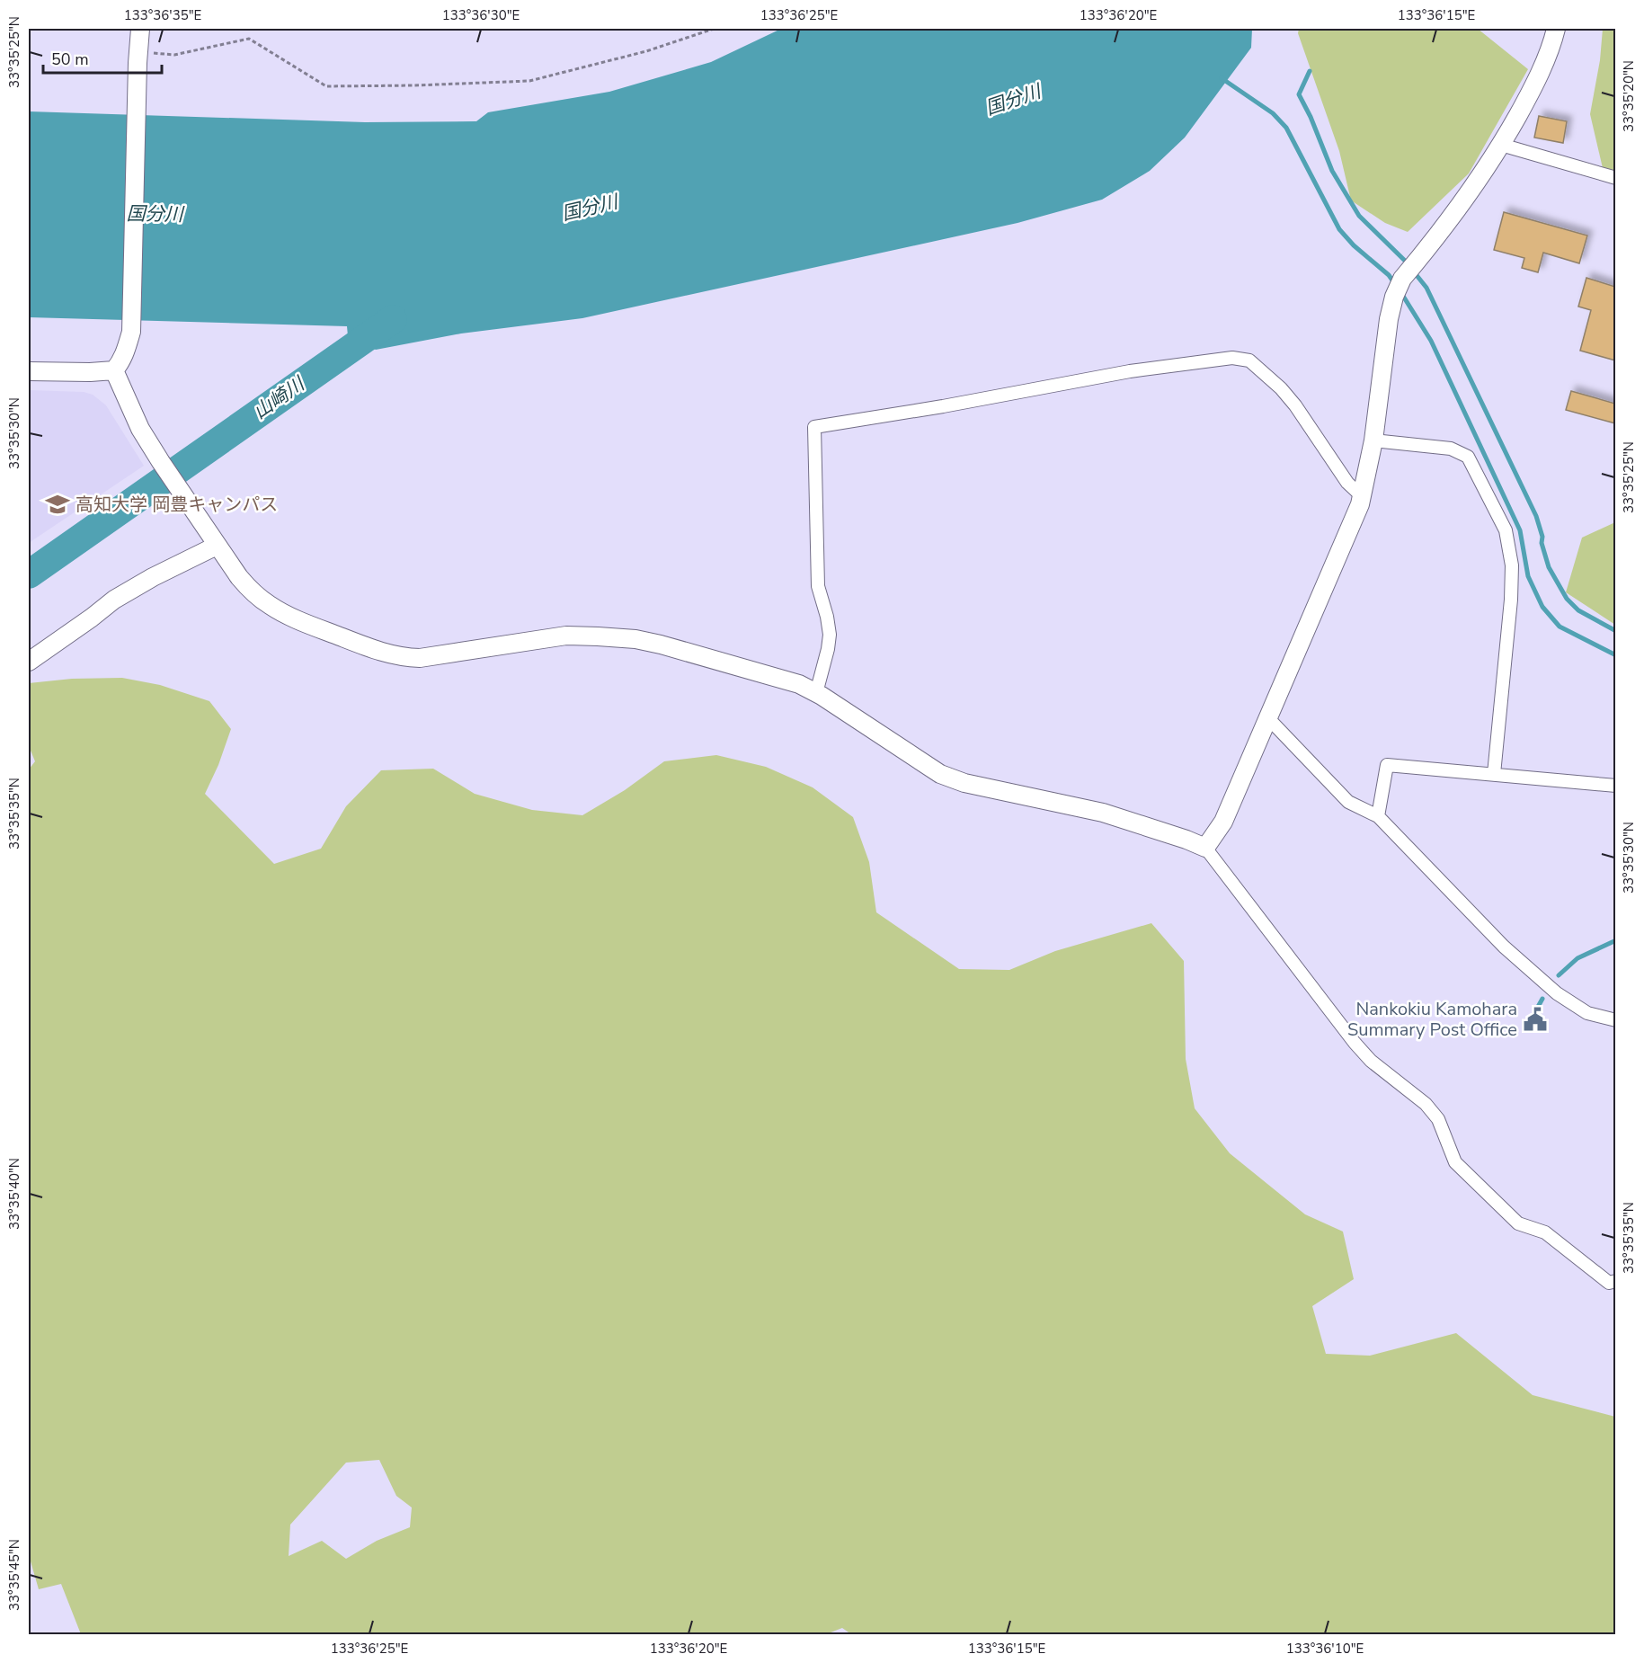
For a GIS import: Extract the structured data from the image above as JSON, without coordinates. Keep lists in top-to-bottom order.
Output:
{
  "water": ["国分川", "山崎川"],
  "places": {
    "school or university": ["高知大学 岡豊キャンパス"],
    "public building": ["Nankokiu Kamohara Summary Post Office"]
  },
  "scale_bar": "50 m",
  "coordinates": [
    "133°36'35\"E",
    "133°36'30\"E",
    "133°36'25\"E",
    "133°36'20\"E",
    "133°36'15\"E",
    "33°35'25\"N",
    "33°35'20\"N",
    "33°35'30\"N",
    "33°35'35\"N",
    "33°35'40\"N",
    "33°35'45\"N",
    "133°36'10\"E"
  ]
}
